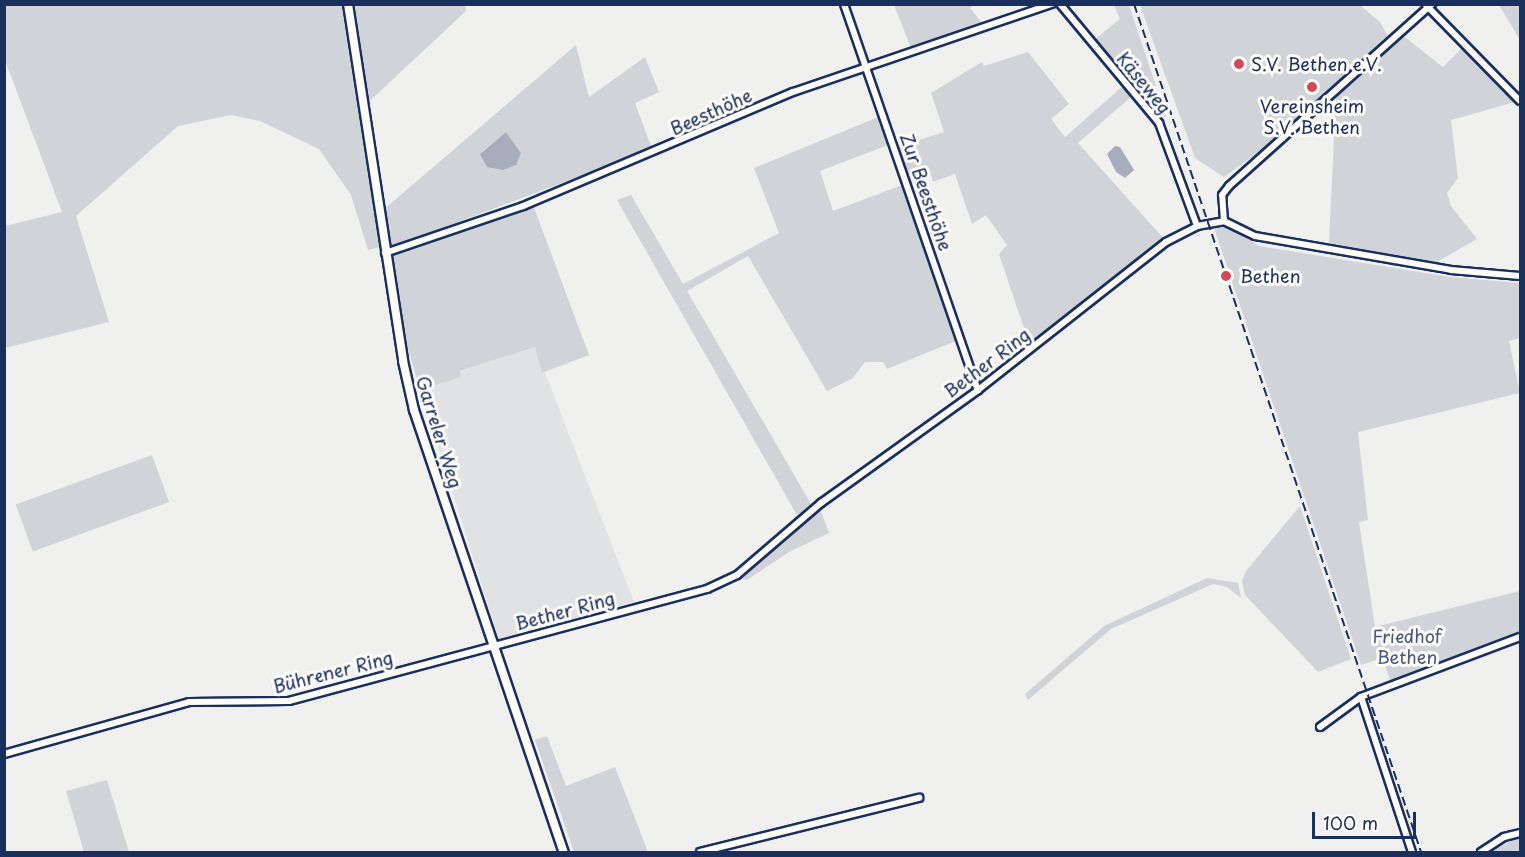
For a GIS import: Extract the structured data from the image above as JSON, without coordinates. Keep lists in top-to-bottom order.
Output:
{
  "streets": {
    "street": [
      "Käseweg",
      "Beesthöhe",
      "Zur Beesthöhe",
      "Bether Ring",
      "Garreler Weg",
      "Bührener Ring"
    ]
  },
  "crossings": [
    ["Käseweg", "Bether Ring"],
    ["Beesthöhe", "Zur Beesthöhe"],
    ["Beesthöhe", "Garreler Weg"],
    ["Zur Beesthöhe", "Bether Ring"],
    ["Bether Ring", "Garreler Weg"],
    ["Bether Ring", "Bührener Ring"],
    ["Garreler Weg", "Bührener Ring"]
  ],
  "parks": ["Friedhof Bethen"],
  "places": ["S.V. Bethen e.V.", "Vereinsheim S.V. Bethen", "Bethen"],
  "scale_bar": "100 m"
}
